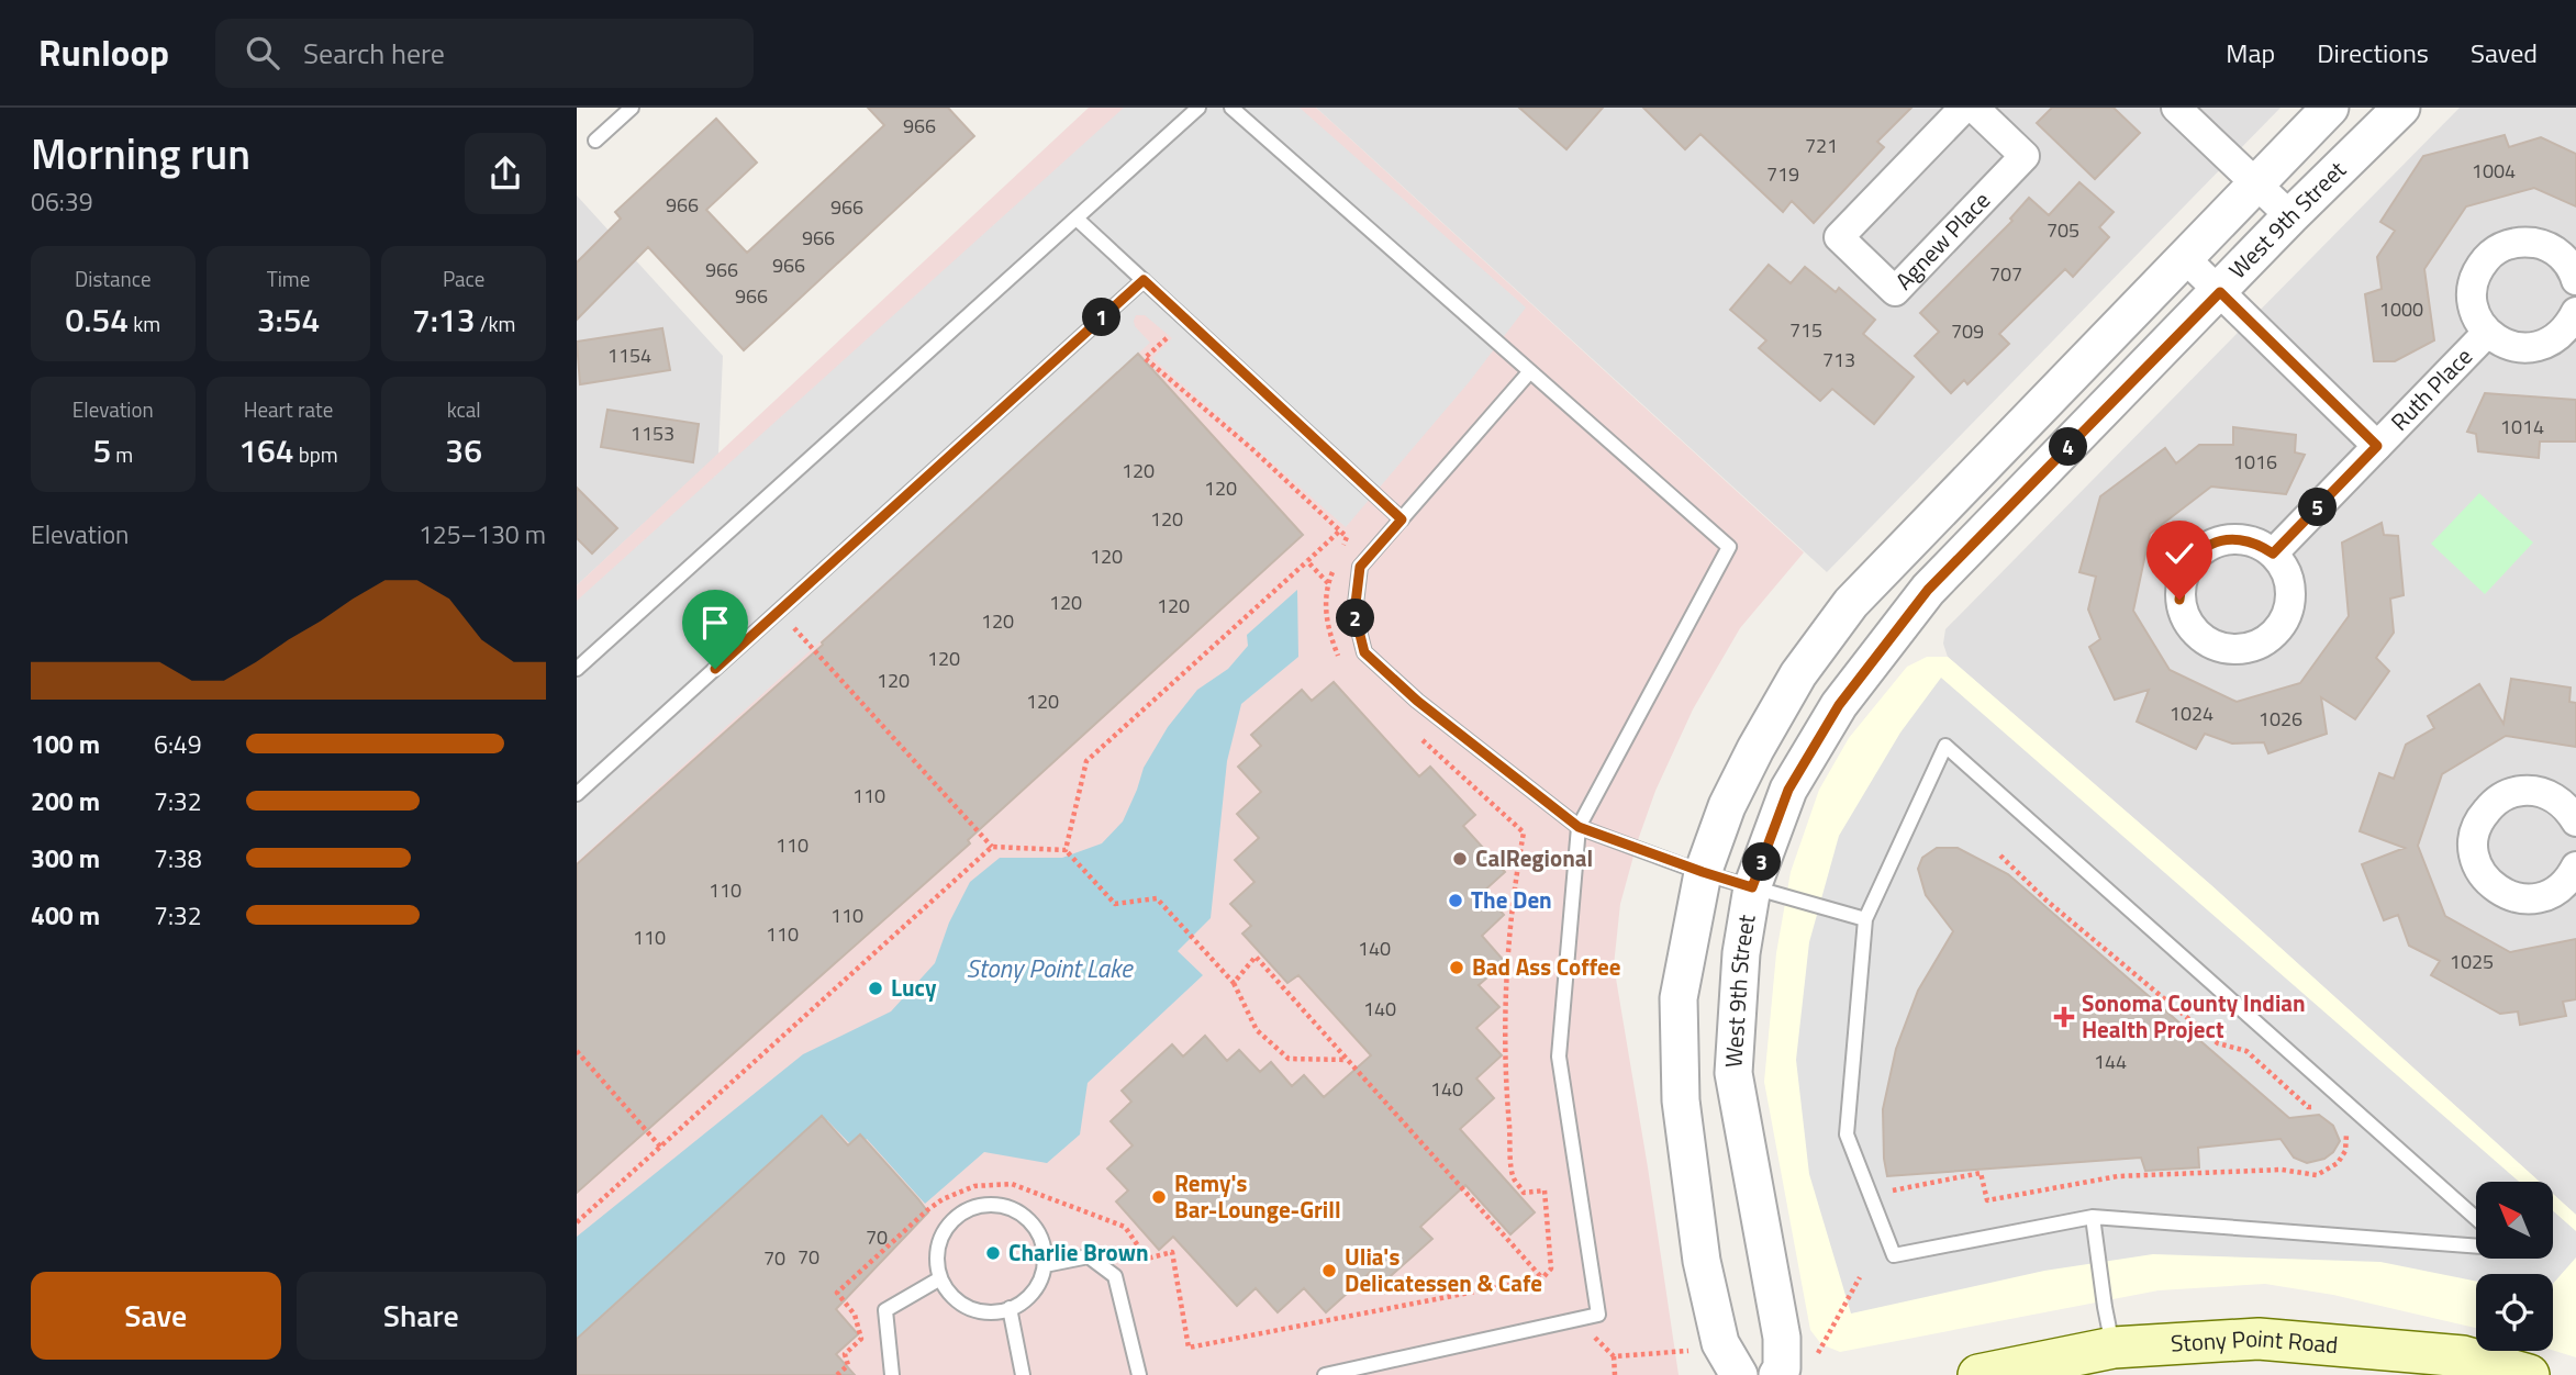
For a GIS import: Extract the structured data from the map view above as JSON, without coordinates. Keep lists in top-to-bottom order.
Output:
{
  "streets": {
    "main road": ["Stony Point Road"],
    "street": ["West 9th Street", "Agnew Place", "Ruth Place"]
  },
  "crossings": [
    ["West 9th Street", "Ruth Place"]
  ],
  "water": ["Stony Point Lake"],
  "places": {
    "other": [
      "CalRegional",
      "The Den",
      "Bad Ass Coffee",
      "Lucy",
      "Remy's Bar-Lounge-Grill",
      "Charlie Brown",
      "Ulia's Delicatessen & Cafe"
    ],
    "health": ["Sonoma County Indian Health Project"]
  },
  "house_numbers": [
    "966",
    "721",
    "1004",
    "719",
    "966",
    "966",
    "705",
    "966",
    "966",
    "966",
    "707",
    "966",
    "1000",
    "715",
    "709",
    "1154",
    "713",
    "1014",
    "1153",
    "1016",
    "120",
    "120",
    "120",
    "120",
    "120",
    "120",
    "120",
    "120",
    "120",
    "120",
    "1024",
    "1026",
    "110",
    "110",
    "110",
    "110",
    "110",
    "110",
    "140",
    "1025",
    "140",
    "144",
    "140",
    "70",
    "70",
    "70"
  ],
  "north": "top left",
  "page": {
    "header": "Runloop",
    "search": "Search here",
    "nav": ["Map", "Directions", "Saved"],
    "heading": ["Morning run", "06:39"],
    "stats": [
      ["Distance", "0.54 km"],
      ["Time", "3:54"],
      ["Pace", "7:13 /km"],
      ["Elevation", "5 m"],
      ["Heart rate", "164 bpm"],
      ["kcal", "36"]
    ],
    "pins": [
      "1",
      "4",
      "5",
      "2",
      "3"
    ],
    "chart": ["Elevation", "125–130 m"],
    "list": [
      {
        "name": "100 m",
        "note": "6:49"
      },
      {
        "name": "200 m",
        "note": "7:32"
      },
      {
        "name": "300 m",
        "note": "7:38"
      },
      {
        "name": "400 m",
        "note": "7:32"
      }
    ],
    "buttons": ["Save", "Share"]
  }
}
